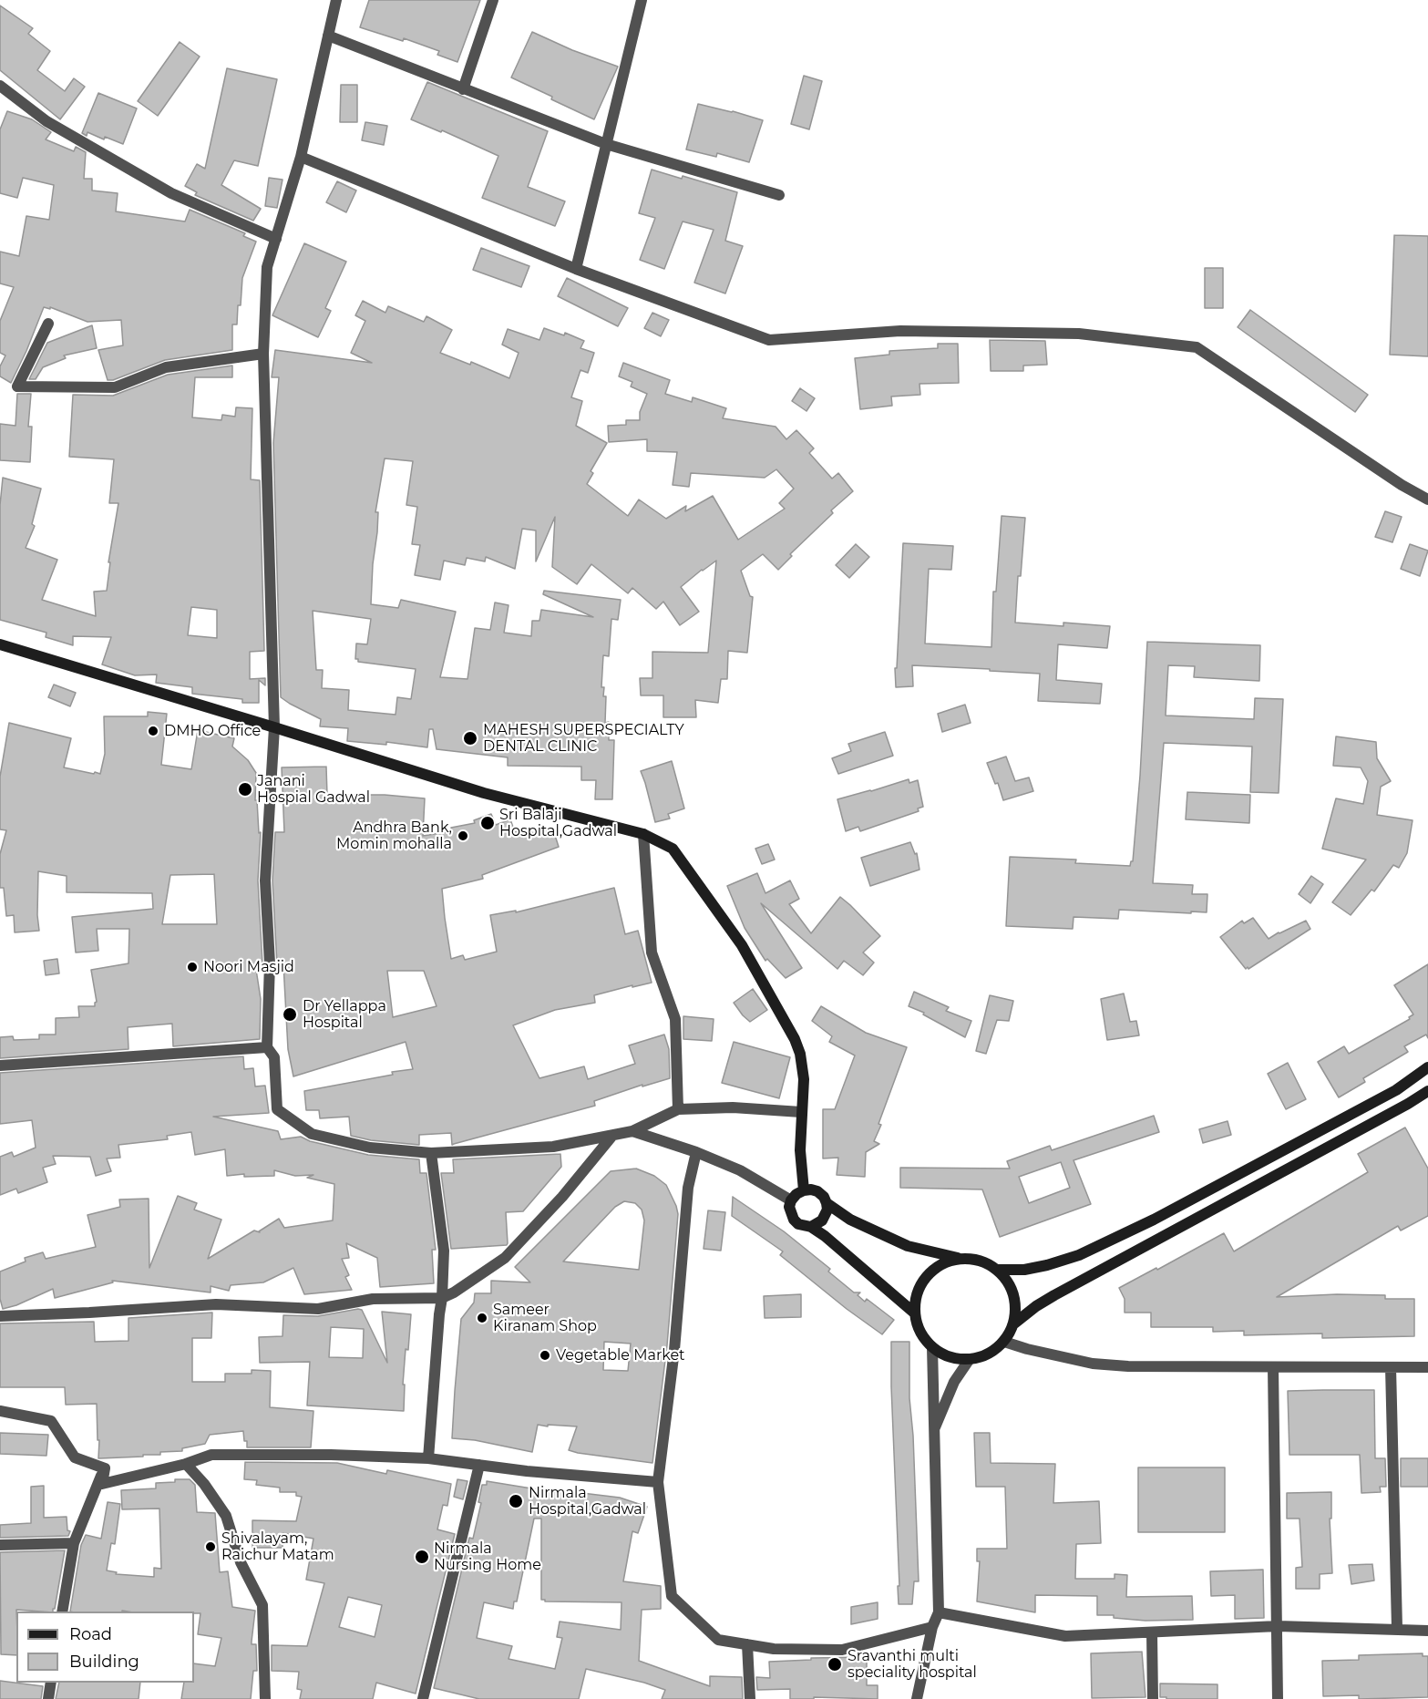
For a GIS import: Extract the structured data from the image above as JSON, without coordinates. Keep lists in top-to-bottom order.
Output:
{
  "places": [
    "DMHO Office",
    "MAHESH SUPERSPECIALTY DENTAL CLINIC",
    "Janani Hospial Gadwal",
    "Sri Balaji Hospital,Gadwal",
    "Andhra Bank, Momin mohalla",
    "Noori Masjid",
    "Dr Yellappa Hospital",
    "Sameer Kiranam Shop",
    "Vegetable Market",
    "Nirmala Hospital,Gadwal",
    "Shivalayam, Raichur Matam",
    "Nirmala Nursing Home",
    "Sravanthi multi speciality hospital"
  ],
  "legend": ["Road", "Building"]
}
